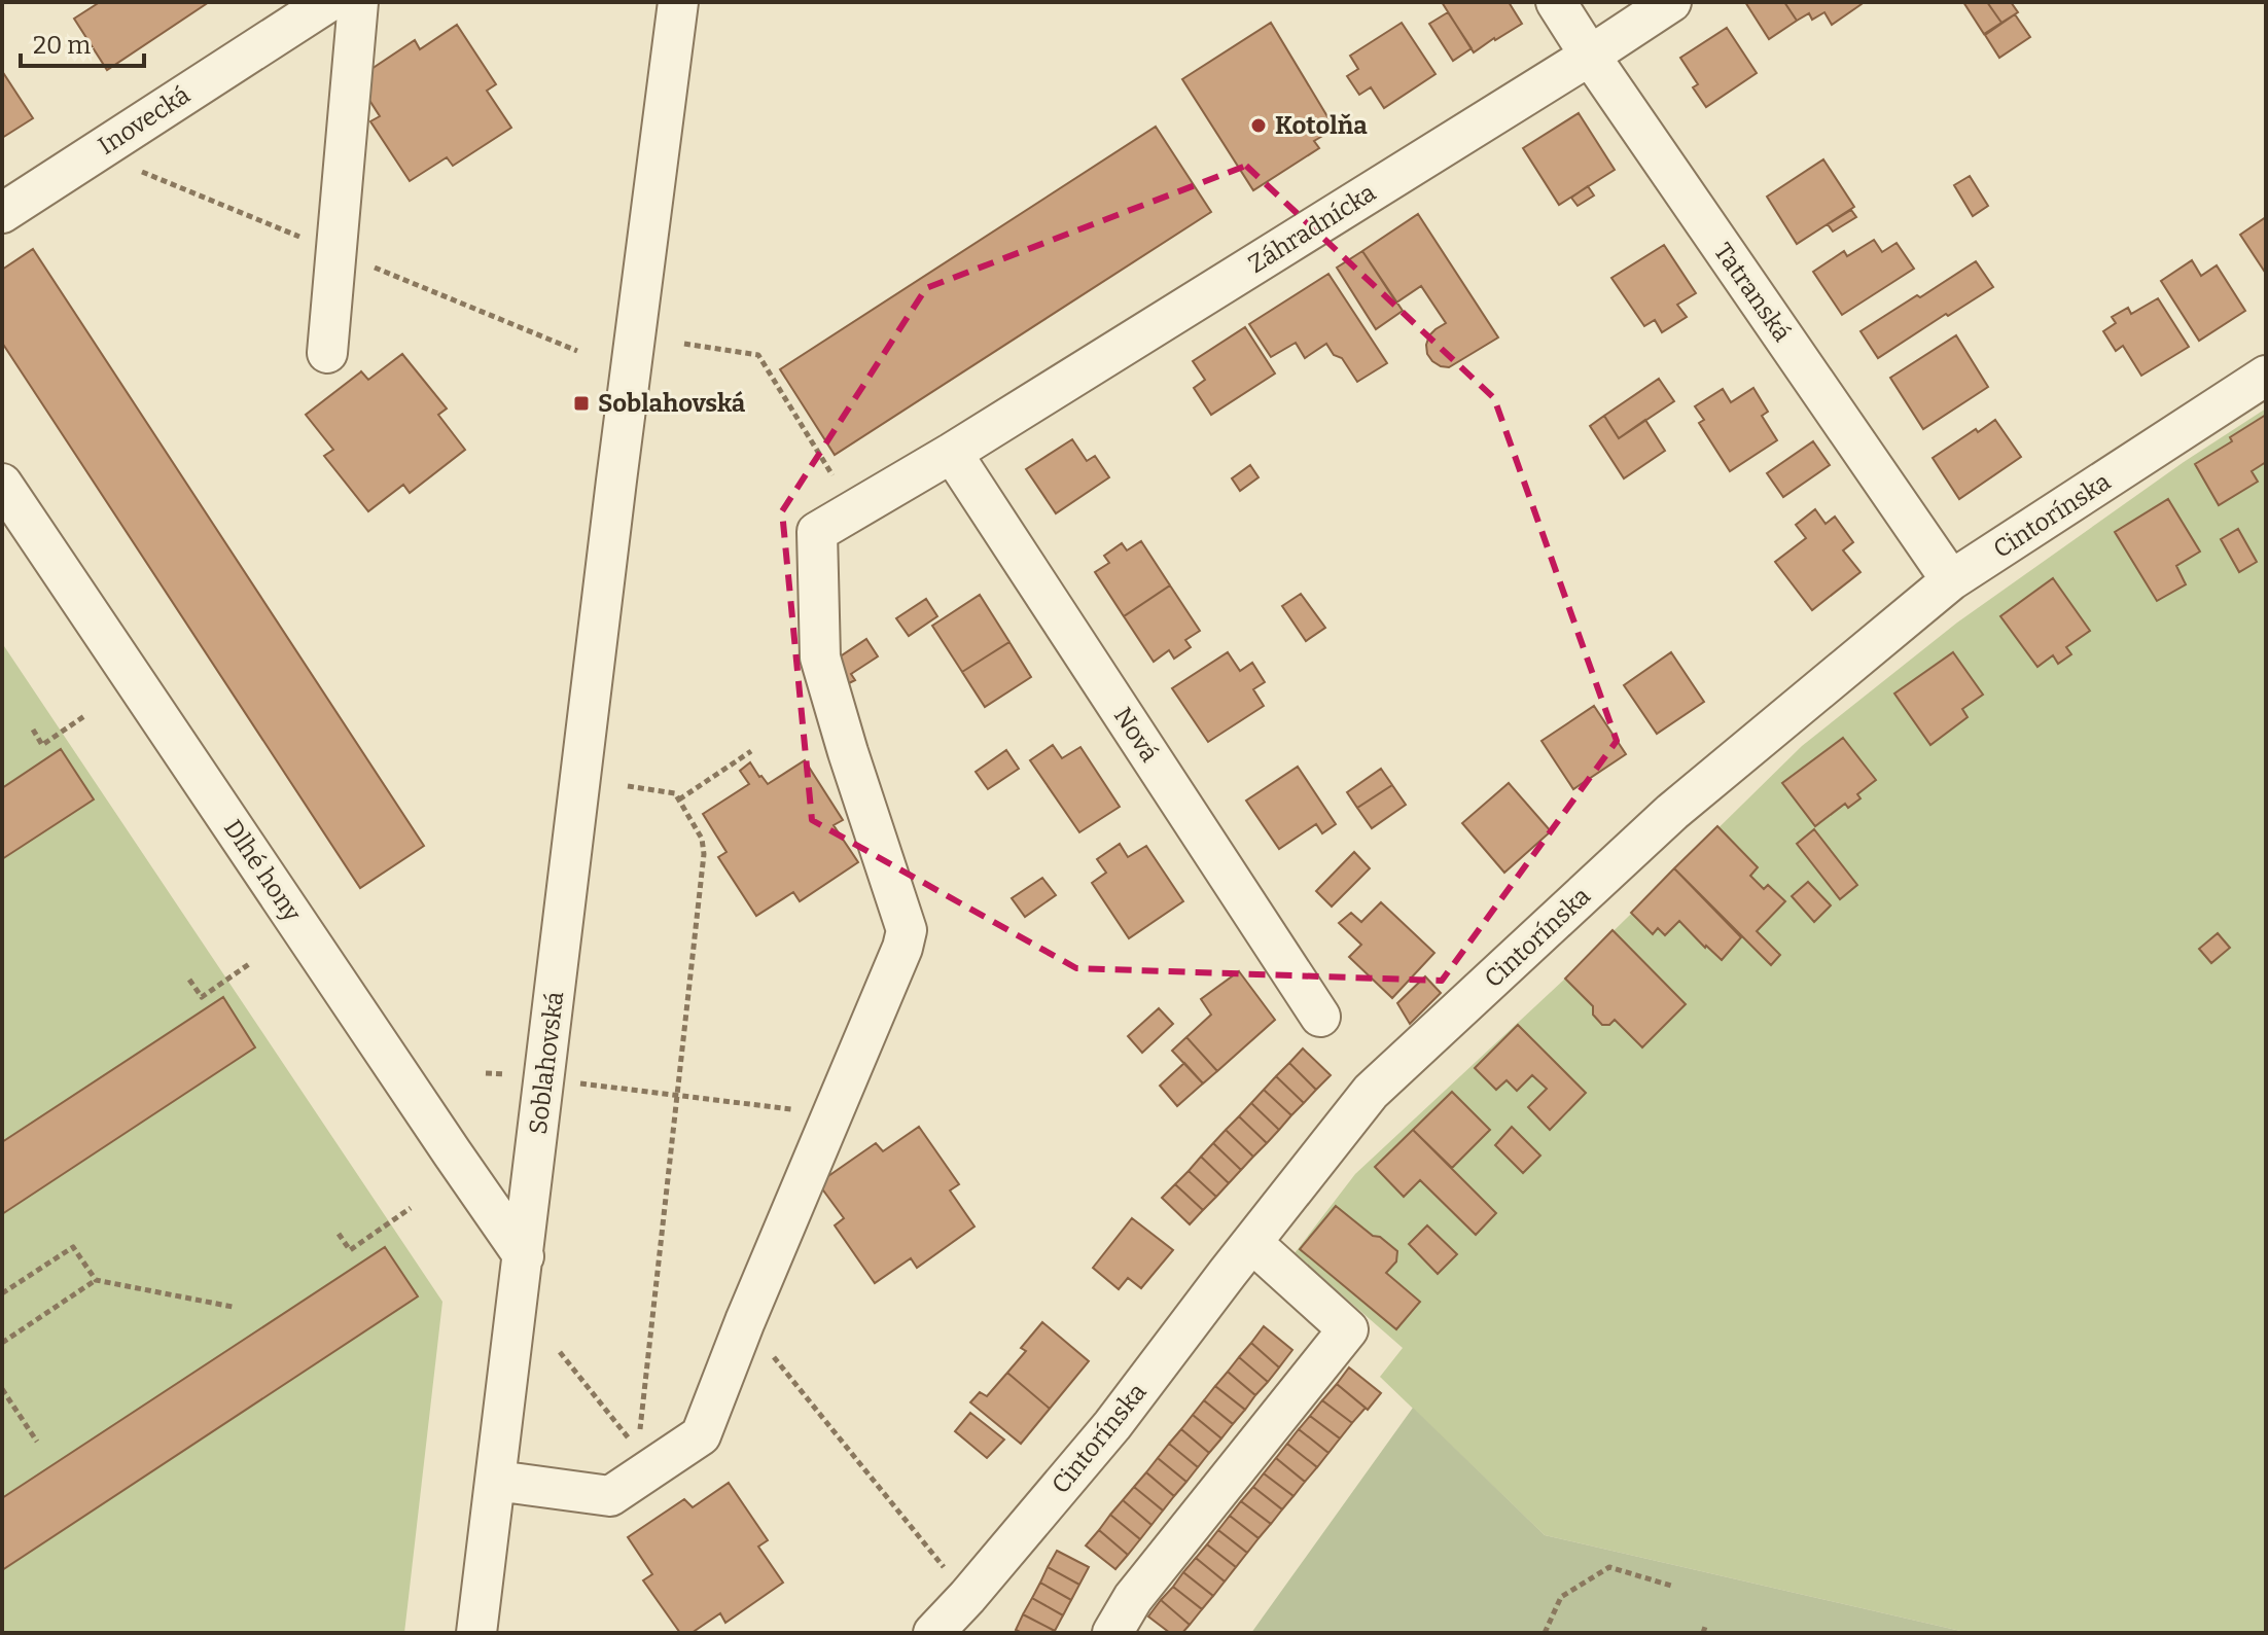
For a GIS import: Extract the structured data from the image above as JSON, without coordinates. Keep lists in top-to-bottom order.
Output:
{
  "streets": {
    "street": [
      "Inovecká",
      "Záhradnícka",
      "Tatranská",
      "Cintorínska",
      "Nová",
      "Dlhé hony",
      "Soblahovská"
    ]
  },
  "crossings": [
    ["Záhradnícka", "Tatranská"],
    ["Záhradnícka", "Nová"],
    ["Tatranská", "Cintorínska"],
    ["Dlhé hony", "Soblahovská"]
  ],
  "places": {
    "other": ["Kotolňa"],
    "transit": ["Soblahovská"]
  },
  "scale_bar": "20 m"
}
